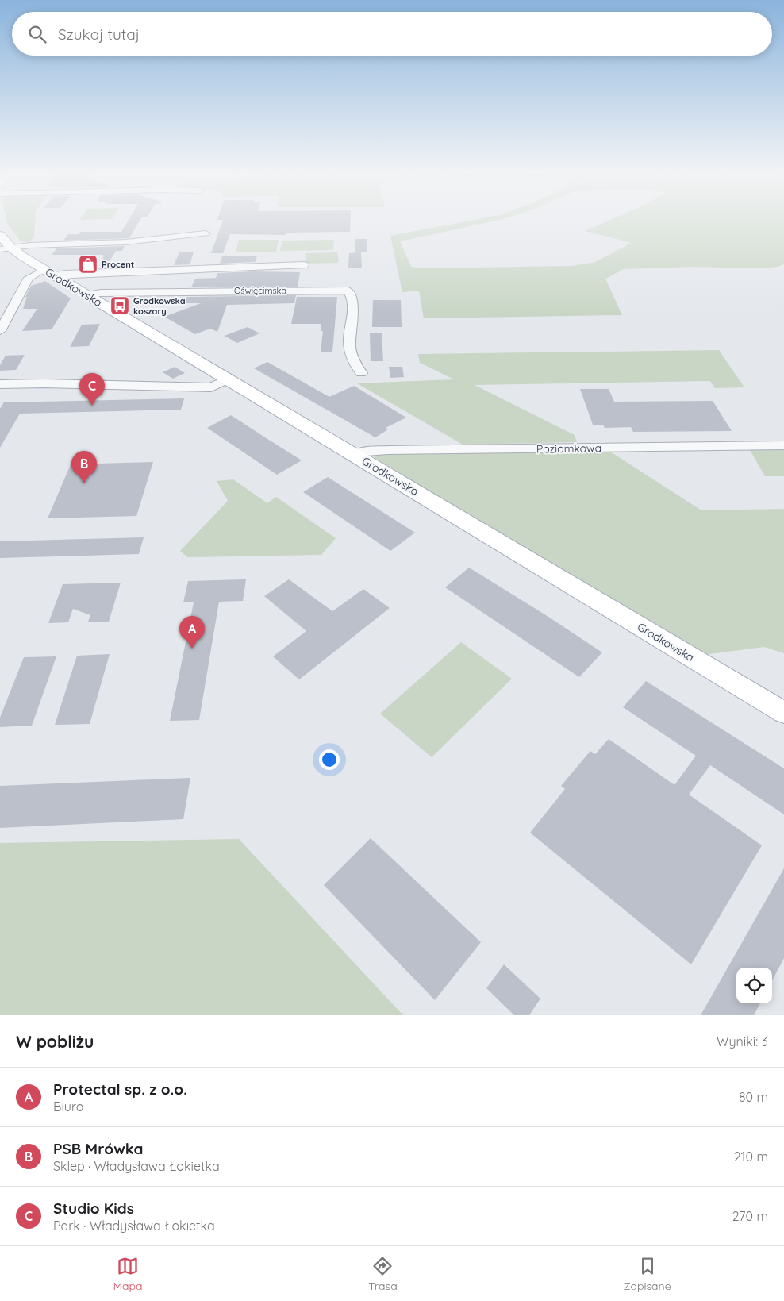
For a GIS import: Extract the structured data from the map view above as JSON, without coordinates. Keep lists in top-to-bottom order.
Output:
{
  "streets": {
    "main road": ["Grodkowska"],
    "street": ["Oświęcimska", "Poziomkowa"]
  },
  "crossings": [
    ["Grodkowska", "Oświęcimska"],
    ["Grodkowska", "Poziomkowa"]
  ],
  "places": {
    "shop": ["Procent"],
    "bus stop": ["Grodkowska koszary"]
  },
  "page": {
    "search": "Szukaj tutaj",
    "pins": ["C", "B", "A"],
    "heading": ["W pobliżu", "Wyniki: 3"],
    "list": [
      {
        "mark": "A",
        "name": "Protectal sp. z o.o.",
        "note": "Biuro",
        "value": "80 m"
      },
      {
        "mark": "B",
        "name": "PSB Mrówka",
        "note": "Sklep · Władysława Łokietka",
        "value": "210 m"
      },
      {
        "mark": "C",
        "name": "Studio Kids",
        "note": "Park · Władysława Łokietka",
        "value": "270 m"
      }
    ],
    "nav": ["Mapa", "Trasa", "Zapisane"]
  }
}
